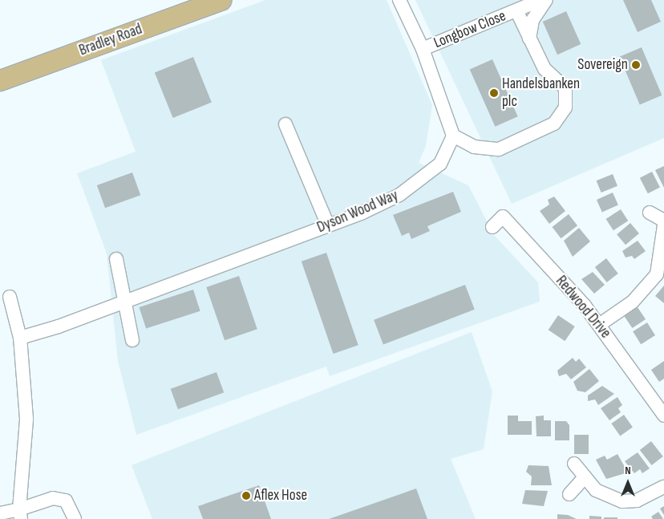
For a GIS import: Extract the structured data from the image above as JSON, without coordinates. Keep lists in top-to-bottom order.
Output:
{
  "streets": {
    "main road": ["Bradley Road"],
    "street": ["Longbow Close", "Dyson Wood Way", "Redwood Drive"]
  },
  "crossings": [
    ["Longbow Close", "Dyson Wood Way"]
  ],
  "places": ["Sovereign", "Handelsbanken plc", "Aflex Hose"],
  "north": "top"
}
